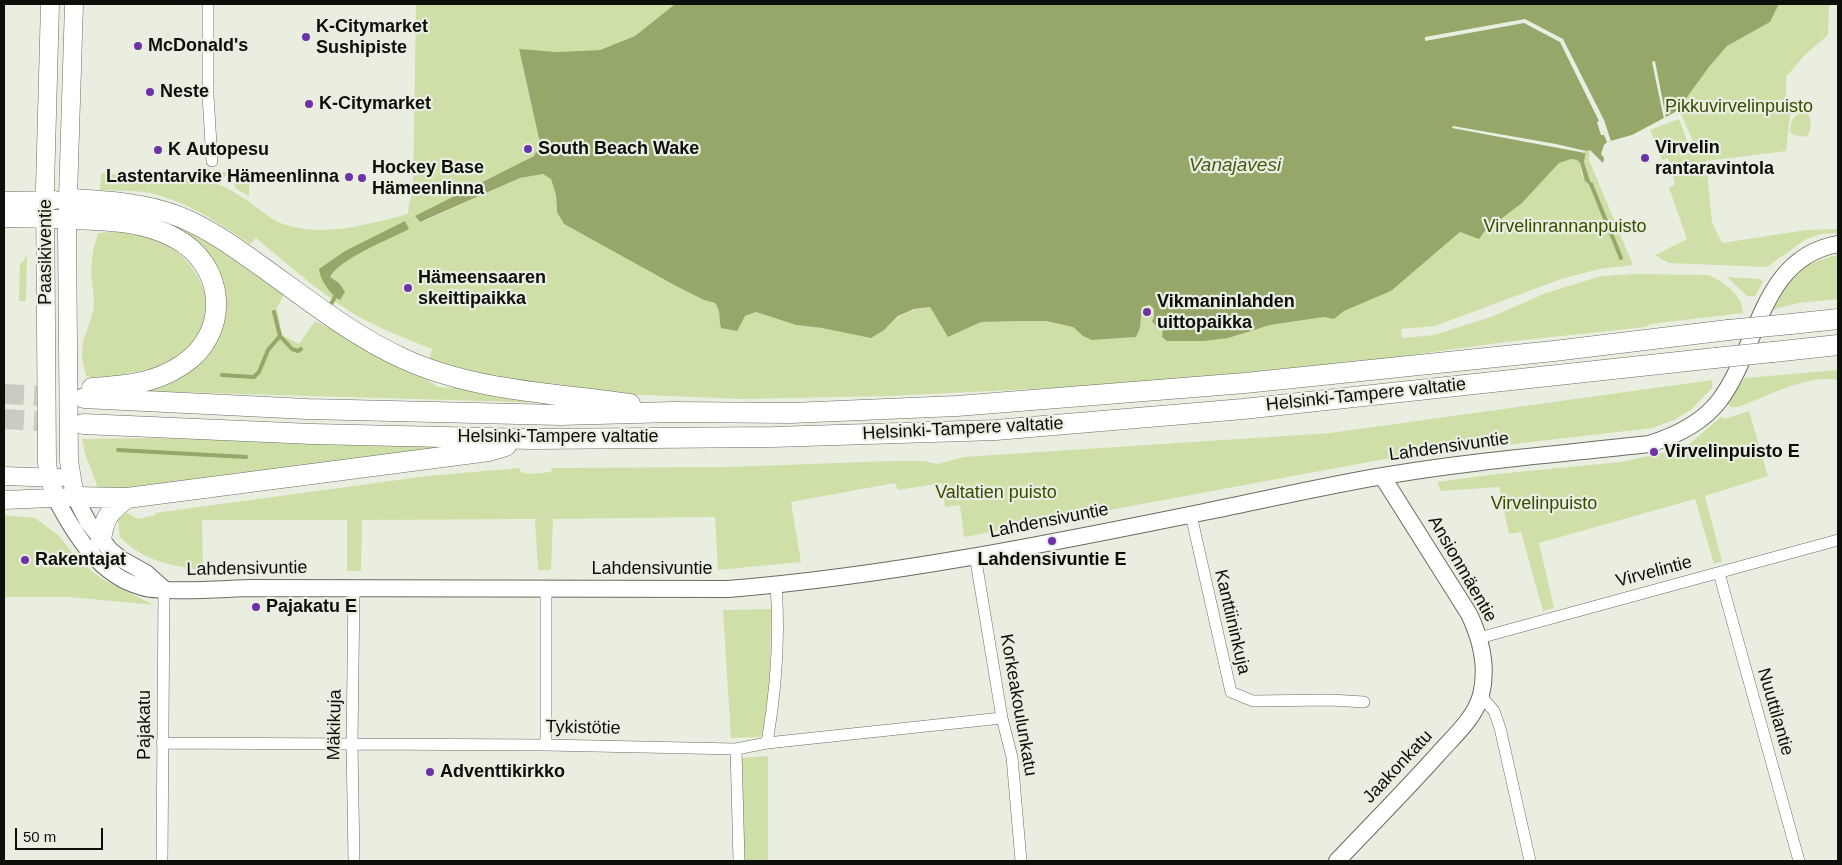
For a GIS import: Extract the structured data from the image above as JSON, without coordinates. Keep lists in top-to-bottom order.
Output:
{
  "streets": {
    "highway": ["Helsinki-Tampere valtatie"],
    "main road": [
      "Paasikiventie",
      "Lahdensivuntie",
      "Ansionmäentie",
      "Jaakonkatu"
    ],
    "street": [
      "Virvelintie",
      "Kanttiininkuja",
      "Korkeakoulunkatu",
      "Nuuttilantie",
      "Pajakatu",
      "Mäkikuja",
      "Tykistötie"
    ]
  },
  "crossings": [
    ["Paasikiventie", "Helsinki-Tampere valtatie"],
    ["Paasikiventie", "Lahdensivuntie"],
    ["Lahdensivuntie", "Ansionmäentie"],
    ["Lahdensivuntie", "Kanttiininkuja"],
    ["Lahdensivuntie", "Korkeakoulunkatu"],
    ["Lahdensivuntie", "Pajakatu"],
    ["Lahdensivuntie", "Mäkikuja"],
    ["Ansionmäentie", "Virvelintie"],
    ["Ansionmäentie", "Jaakonkatu"],
    ["Virvelintie", "Nuuttilantie"],
    ["Korkeakoulunkatu", "Tykistötie"],
    ["Pajakatu", "Tykistötie"],
    ["Mäkikuja", "Tykistötie"]
  ],
  "water": ["Vanajavesi"],
  "parks": [
    "Pikkuvirvelinpuisto",
    "Virvelinrannanpuisto",
    "Valtatien puisto",
    "Virvelinpuisto"
  ],
  "places": [
    "K-Citymarket Sushipiste",
    "McDonald's",
    "Neste",
    "K-Citymarket",
    "South Beach Wake",
    "K Autopesu",
    "Virvelin rantaravintola",
    "Lastentarvike Hämeenlinna",
    "Hockey Base Hämeenlinna",
    "Hämeensaaren skeittipaikka",
    "Vikmaninlahden uittopaikka",
    "Virvelinpuisto E",
    "Lahdensivuntie E",
    "Rakentajat",
    "Pajakatu E",
    "Adventtikirkko"
  ],
  "scale_bar": "50 m"
}
